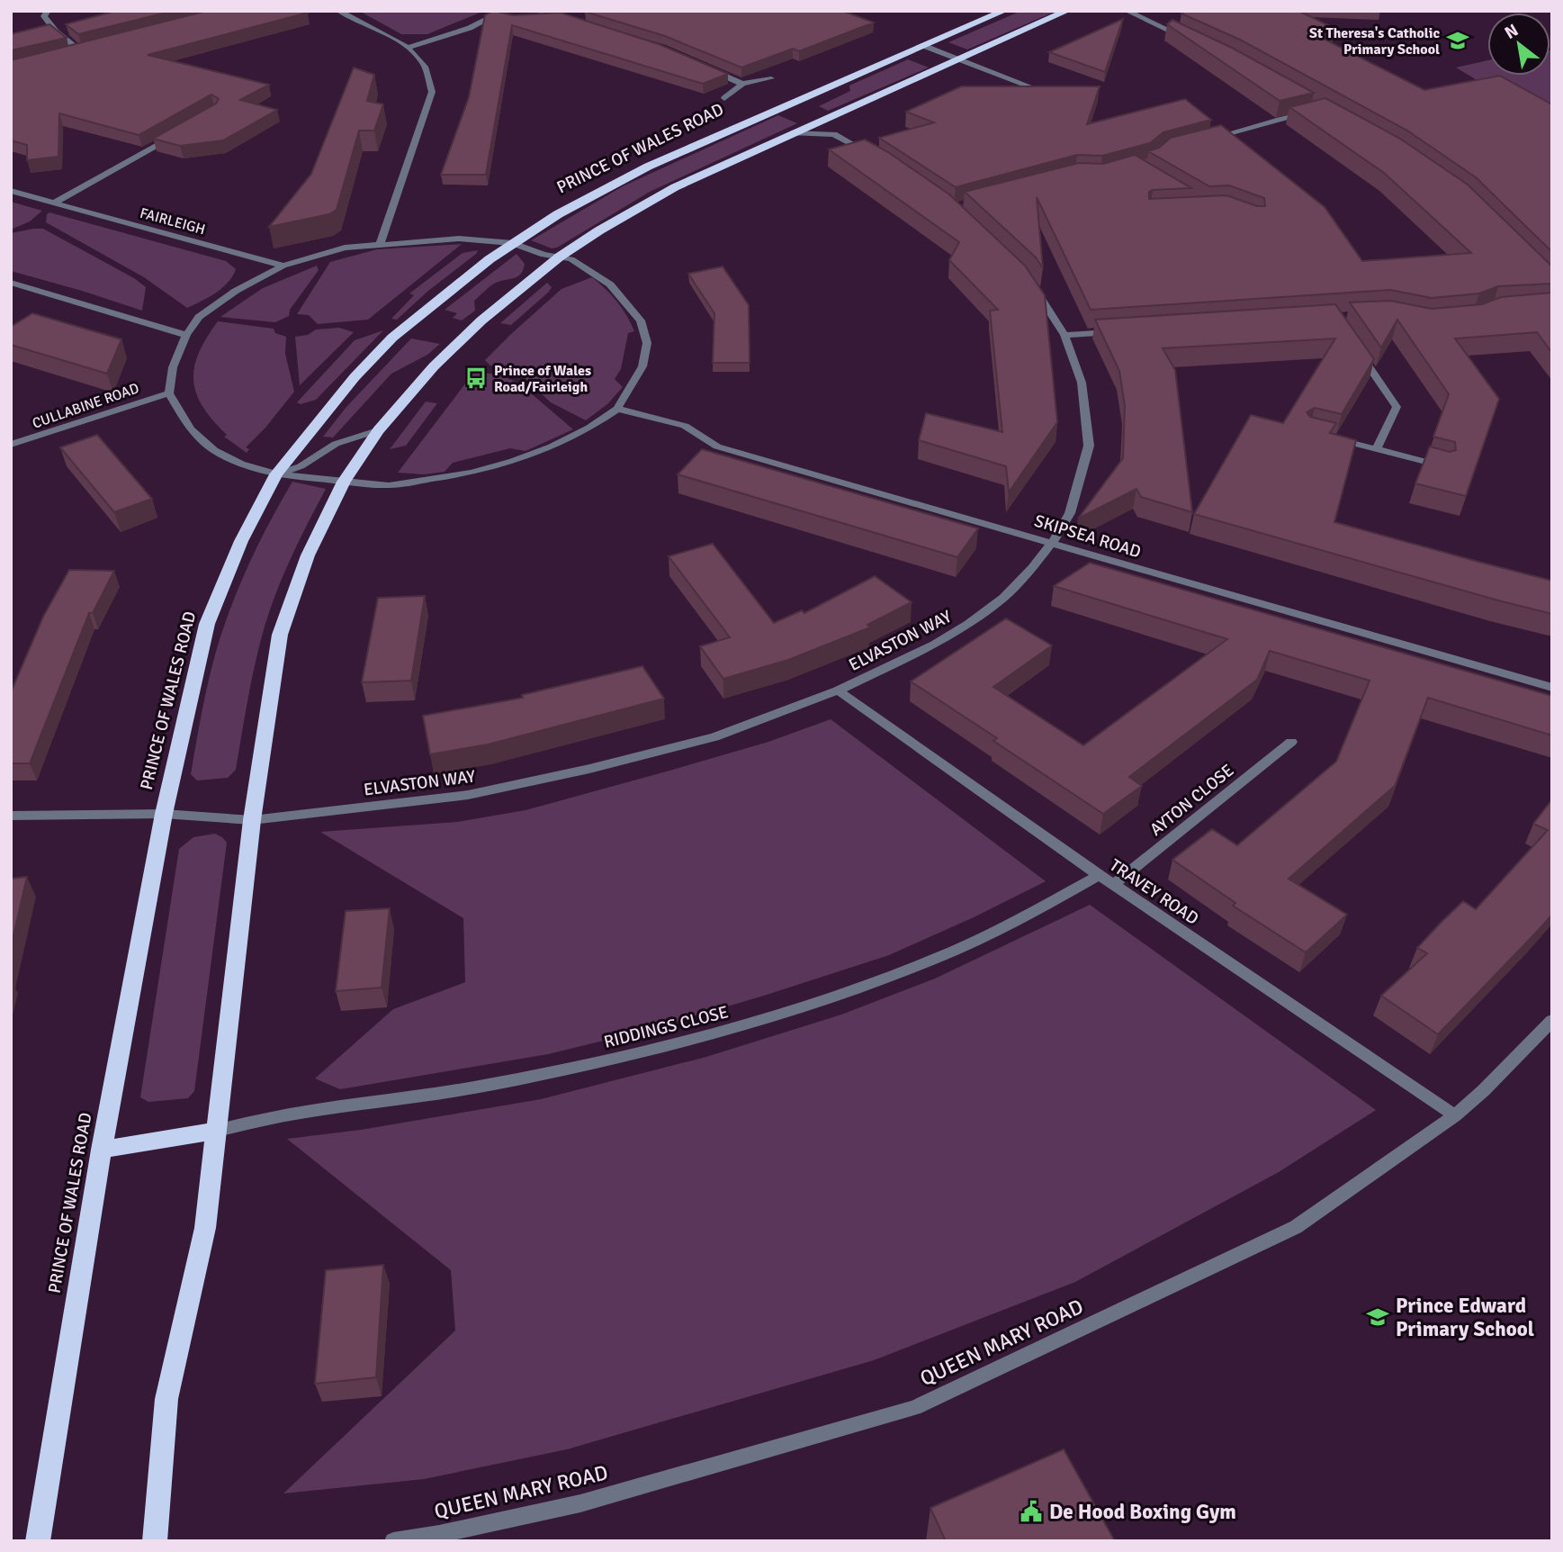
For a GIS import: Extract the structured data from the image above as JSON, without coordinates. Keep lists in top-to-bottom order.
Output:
{
  "streets": {
    "highway": ["PRINCE OF WALES ROAD"],
    "street": [
      "FAIRLEIGH",
      "CULLABINE ROAD",
      "SKIPSEA ROAD",
      "ELVASTON WAY",
      "AYTON CLOSE",
      "TRAVEY ROAD",
      "RIDDINGS CLOSE",
      "QUEEN MARY ROAD"
    ]
  },
  "crossings": [
    ["PRINCE OF WALES ROAD", "ELVASTON WAY"],
    ["SKIPSEA ROAD", "ELVASTON WAY"],
    ["ELVASTON WAY", "TRAVEY ROAD"],
    ["AYTON CLOSE", "TRAVEY ROAD"],
    ["TRAVEY ROAD", "RIDDINGS CLOSE"],
    ["TRAVEY ROAD", "QUEEN MARY ROAD"]
  ],
  "places": {
    "school or university": ["St Theresa's Catholic Primary School", "Prince Edward Primary School"],
    "bus stop": ["Prince of Wales Road/Fairleigh"],
    "public building": ["De Hood Boxing Gym"]
  },
  "north": "top left"
}
